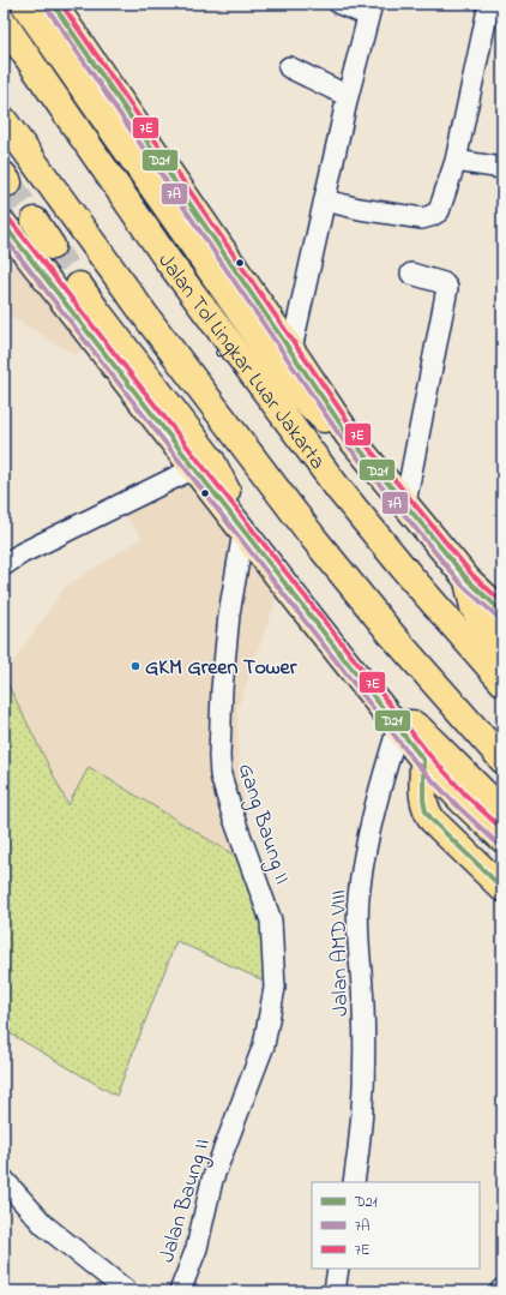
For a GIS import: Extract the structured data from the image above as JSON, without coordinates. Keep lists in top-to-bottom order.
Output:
{
  "streets": {
    "highway": ["Jalan Tol Lingkar Luar Jakarta"],
    "street": ["Gang Baung II", "Jalan AMD VIII", "Jalan Baung II"]
  },
  "crossings": [
    ["Gang Baung II", "Jalan Baung II"]
  ],
  "places": ["GKM Green Tower"],
  "lines": ["transit line D21", "transit line 7E", "transit line 7A"],
  "legend": ["D21", "7A", "7E"]
}
